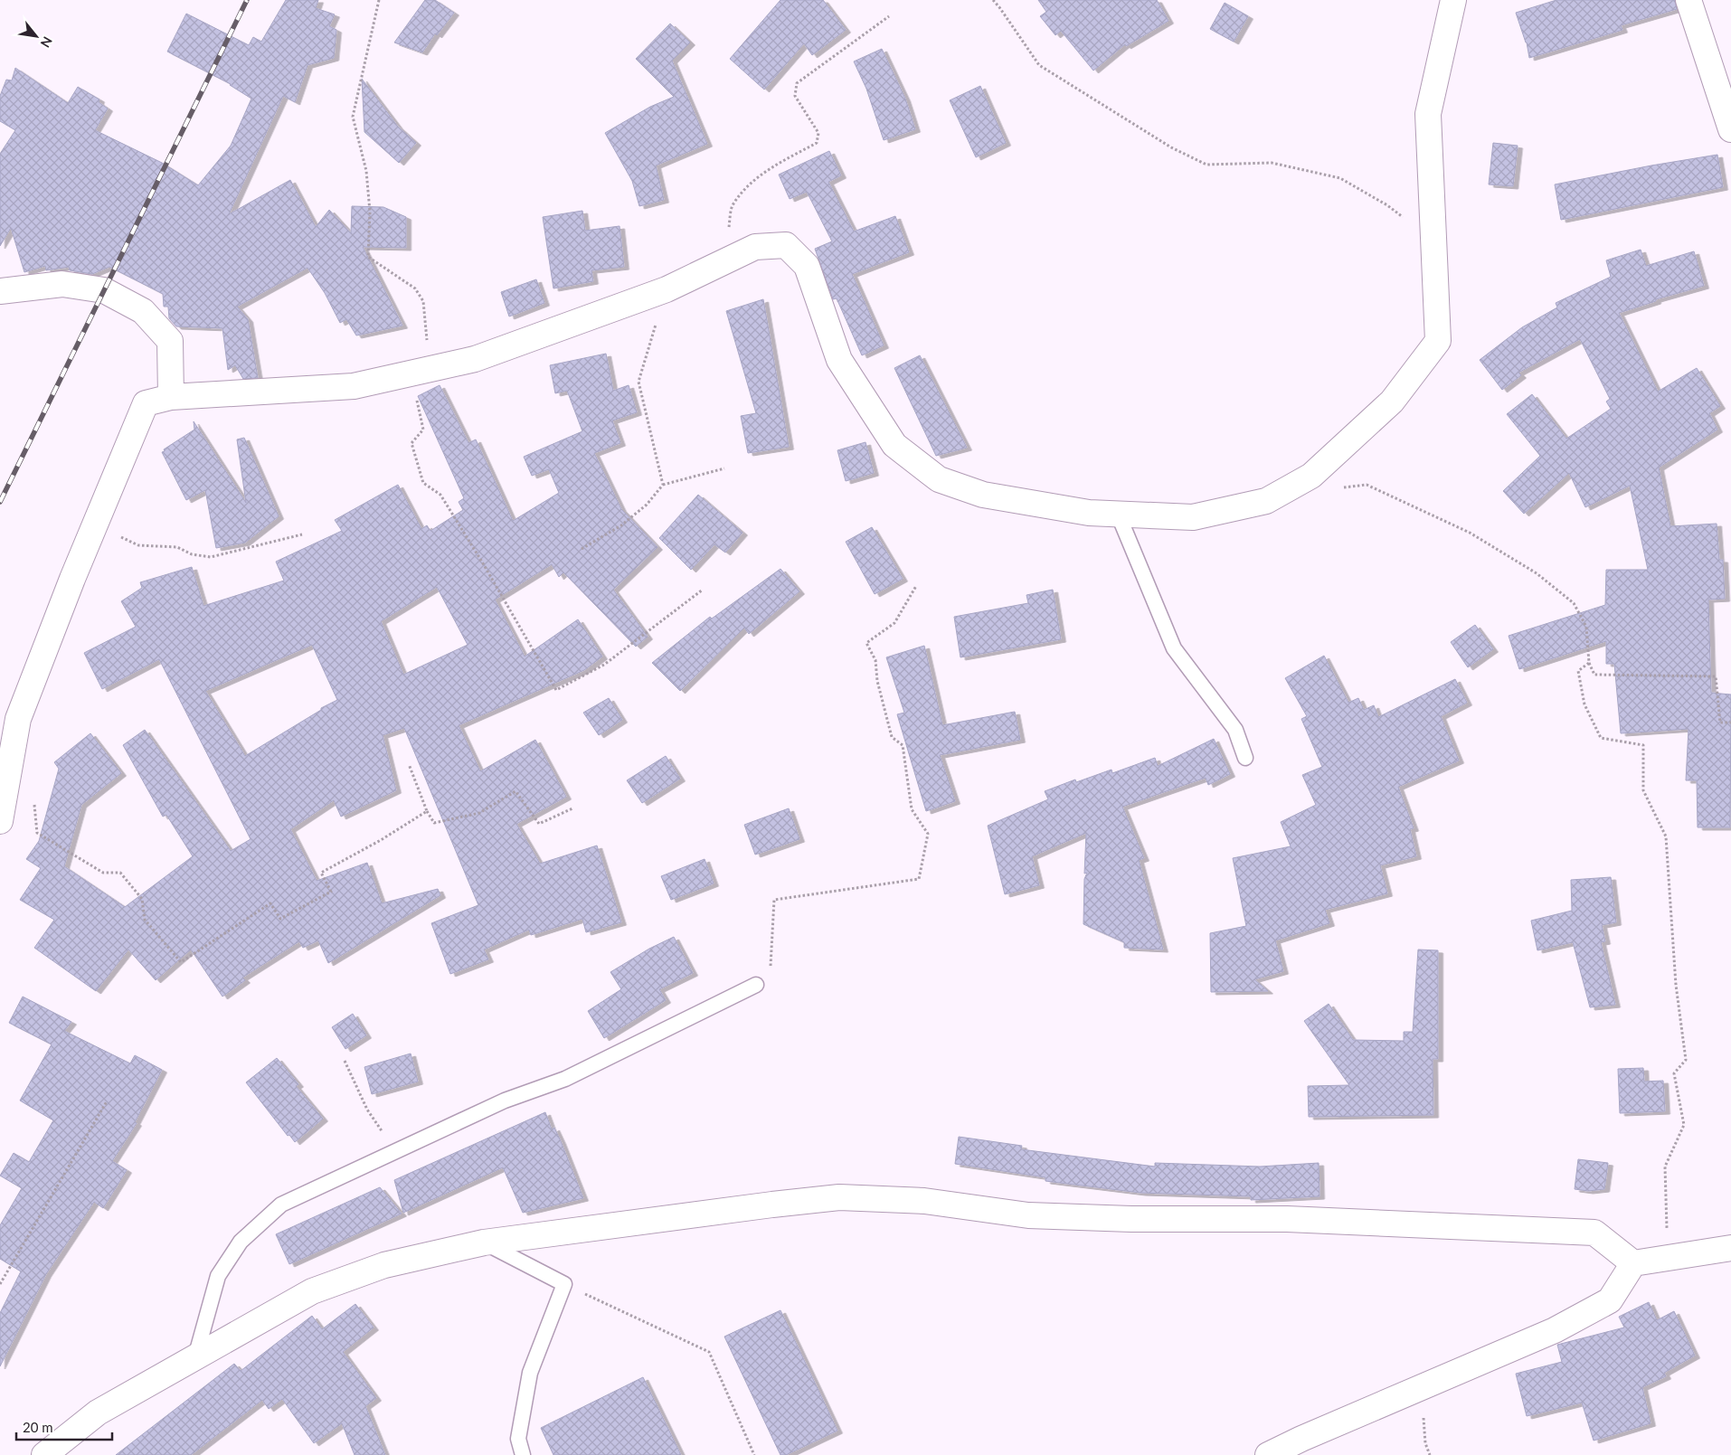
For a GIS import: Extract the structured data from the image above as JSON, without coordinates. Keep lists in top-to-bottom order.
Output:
{
  "scale_bar": "20 m",
  "north": "bottom right"
}
